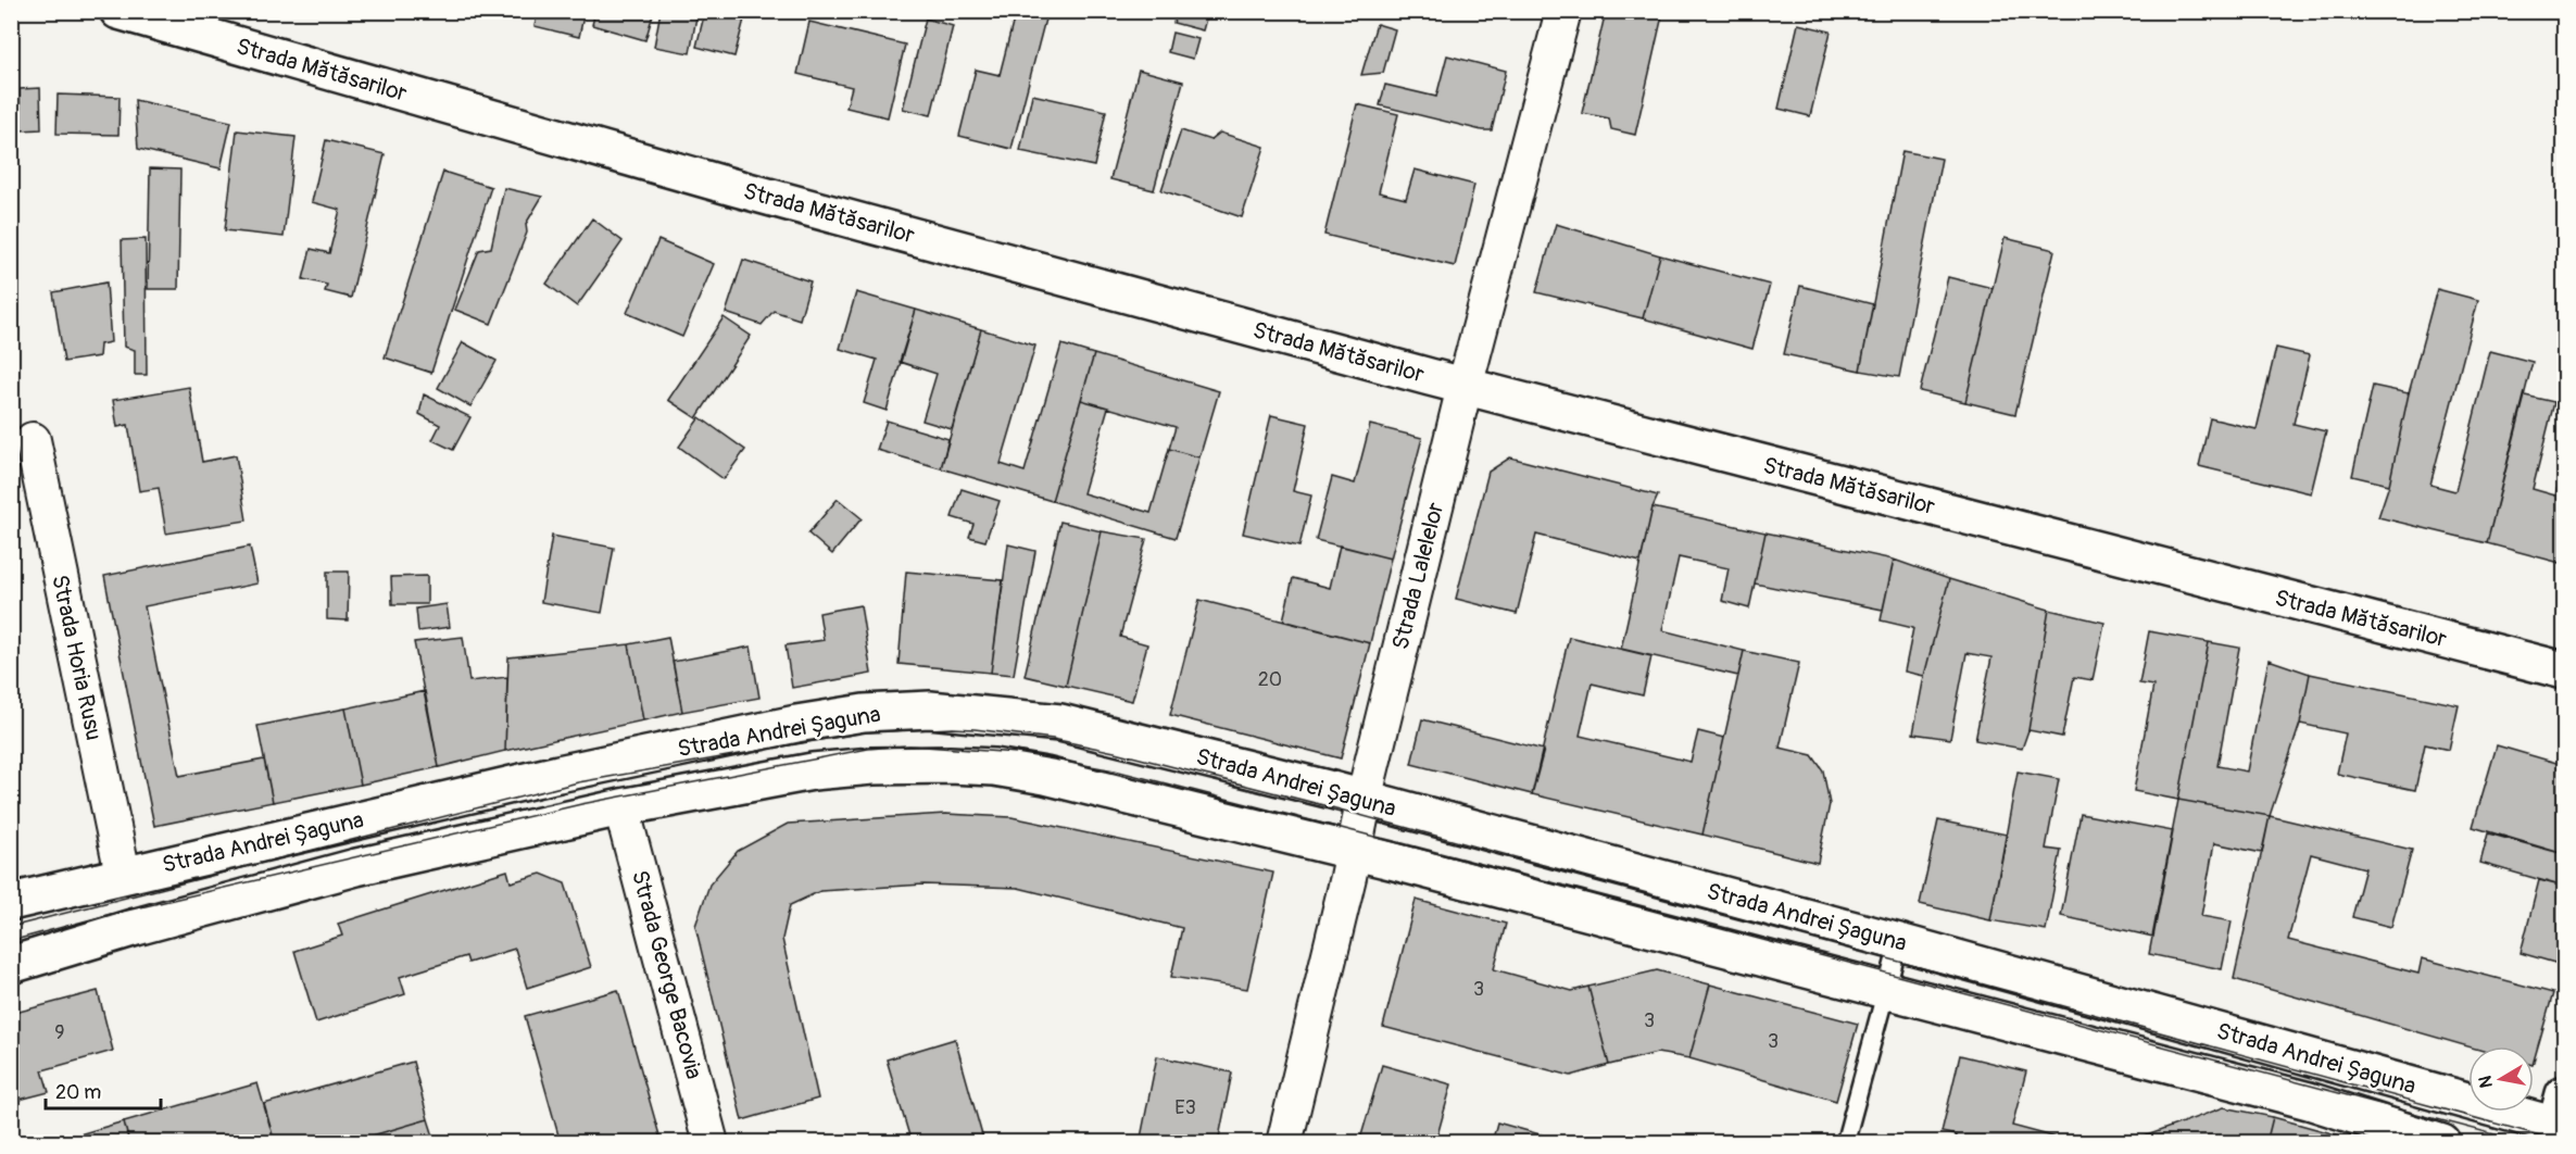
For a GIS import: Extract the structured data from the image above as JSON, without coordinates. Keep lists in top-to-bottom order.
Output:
{
  "streets": {
    "main road": ["Strada Mătăsarilor", "Strada Andrei Șaguna"],
    "street": ["Strada Lalelelor", "Strada Horia Rusu", "Strada George Bacovia"]
  },
  "crossings": [
    ["Strada Mătăsarilor", "Strada Lalelelor"],
    ["Strada Lalelelor", "Strada Andrei Șaguna"],
    ["Strada Horia Rusu", "Strada Andrei Șaguna"],
    ["Strada Andrei Șaguna", "Strada George Bacovia"]
  ],
  "house_numbers": [
    "20",
    "3",
    "3",
    "9",
    "3",
    "E3"
  ],
  "scale_bar": "20 m",
  "north": "left"
}
